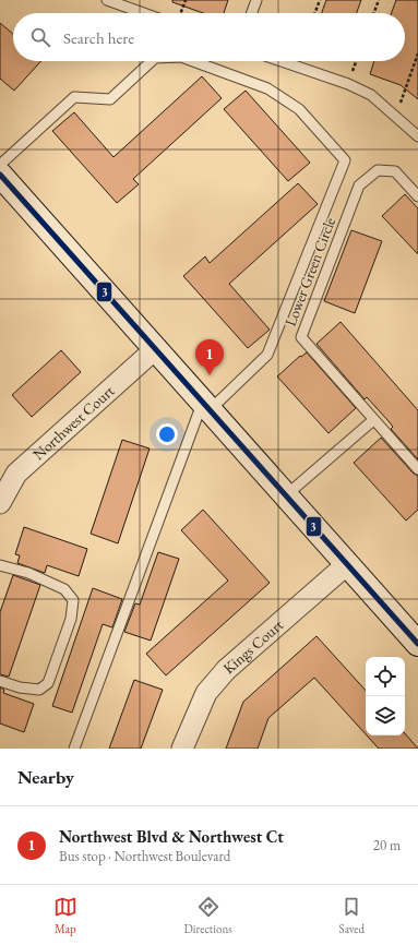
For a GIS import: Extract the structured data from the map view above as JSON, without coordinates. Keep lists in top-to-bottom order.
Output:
{
  "streets": {
    "street": ["Northwest Court", "Kings Court"],
    "lane": ["Lower Green Circle"]
  },
  "lines": ["transit line 3"],
  "page": {
    "search": "Search here",
    "pins": "1",
    "heading": "Nearby",
    "list": [
      {
        "mark": "1",
        "name": "Northwest Blvd & Northwest Ct",
        "note": "Bus stop · Northwest Boulevard",
        "value": "20 m"
      }
    ],
    "nav": ["Map", "Directions", "Saved"]
  }
}
